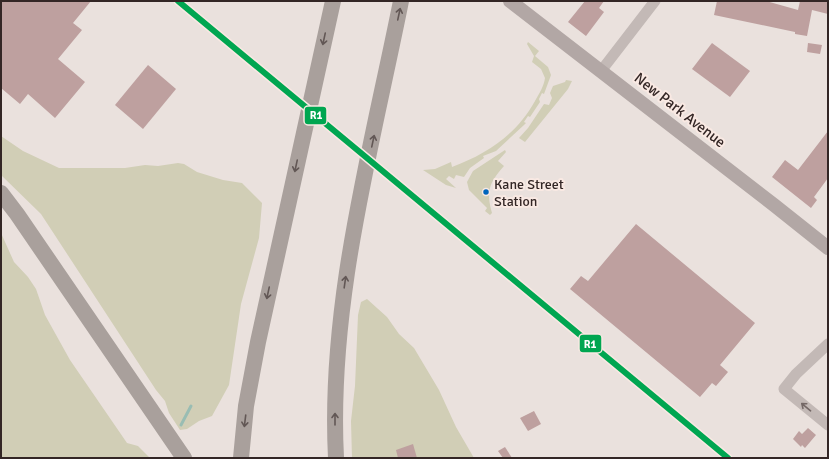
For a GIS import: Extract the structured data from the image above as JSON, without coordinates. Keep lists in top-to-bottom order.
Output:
{
  "streets": {
    "main road": ["New Park Avenue"]
  },
  "places": ["Kane Street Station"],
  "lines": ["transit line R1"]
}
